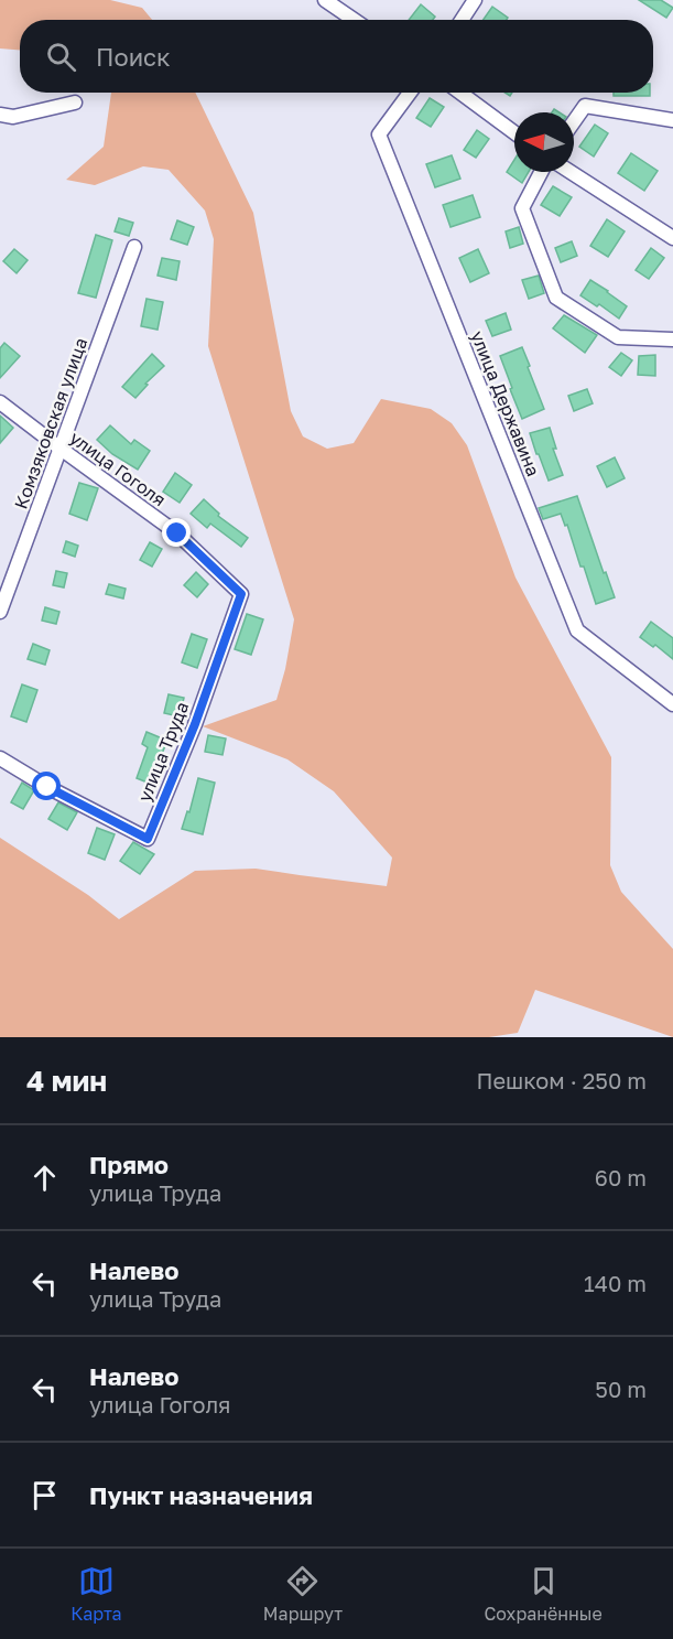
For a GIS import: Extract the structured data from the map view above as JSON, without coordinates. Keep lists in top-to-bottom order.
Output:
{
  "streets": {
    "street": [
      "улица Державина",
      "Комзяковская улица",
      "улица Гоголя",
      "улица Труда"
    ]
  },
  "crossings": [
    ["Комзяковская улица", "улица Гоголя"],
    ["улица Гоголя", "улица Труда"]
  ],
  "north": "left",
  "page": {
    "search": "Поиск",
    "heading": ["4 мин", "Пешком · 250 m"],
    "list": [
      ["Прямо", "улица Труда", "60 m"],
      ["Налево", "улица Труда", "140 m"],
      ["Налево", "улица Гоголя", "50 m"],
      "Пункт назначения"
    ],
    "nav": ["Карта", "Маршрут", "Сохранённые"]
  }
}
